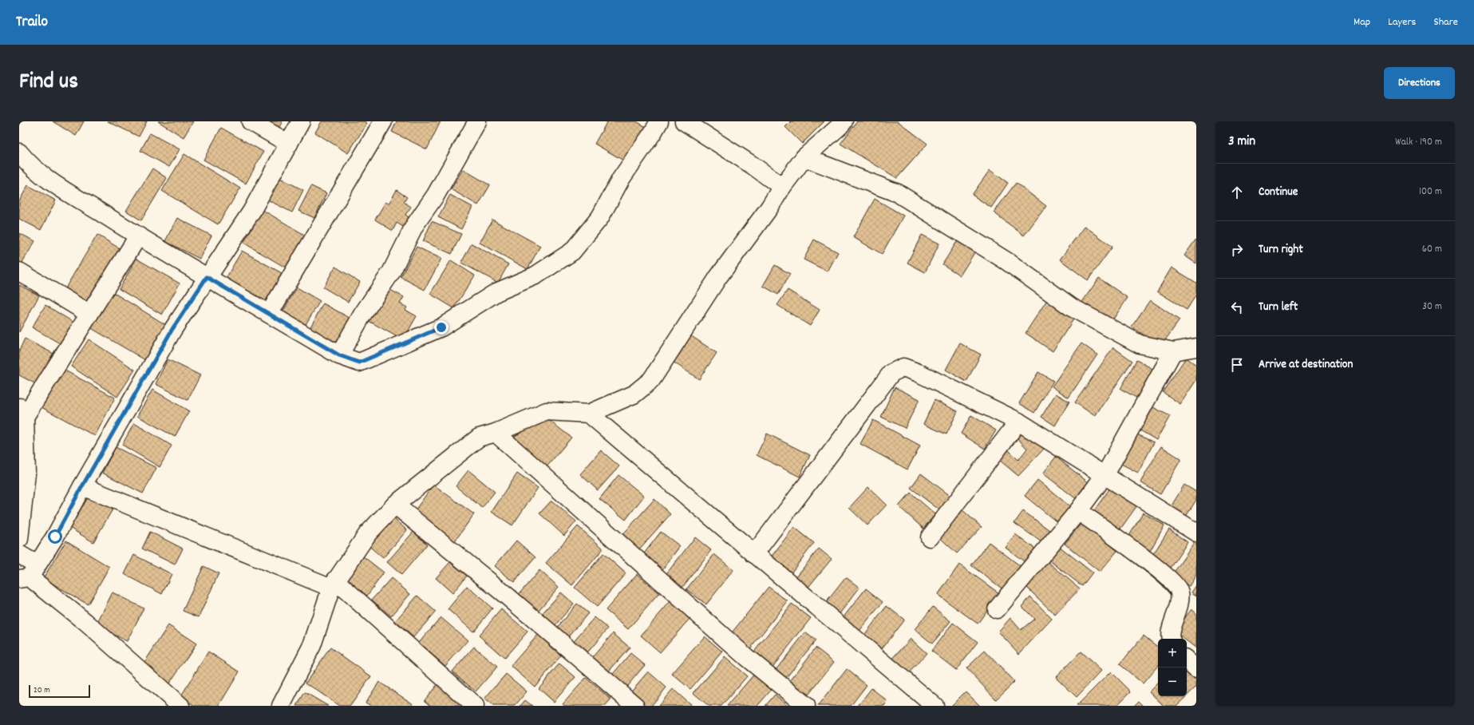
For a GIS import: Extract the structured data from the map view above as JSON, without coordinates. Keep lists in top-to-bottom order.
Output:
{
  "scale_bar": "20 m",
  "page": {
    "header": "Trailo",
    "nav": ["Map", "Layers", "Share"],
    "title": "Find us",
    "buttons": "Directions",
    "heading": ["3 min", "Walk · 190 m"],
    "list": [
      ["Continue", "100 m"],
      ["Turn right", "60 m"],
      ["Turn left", "30 m"],
      "Arrive at destination"
    ],
    "map_buttons": ["+", "−"],
    "scale": "20 m"
  }
}
